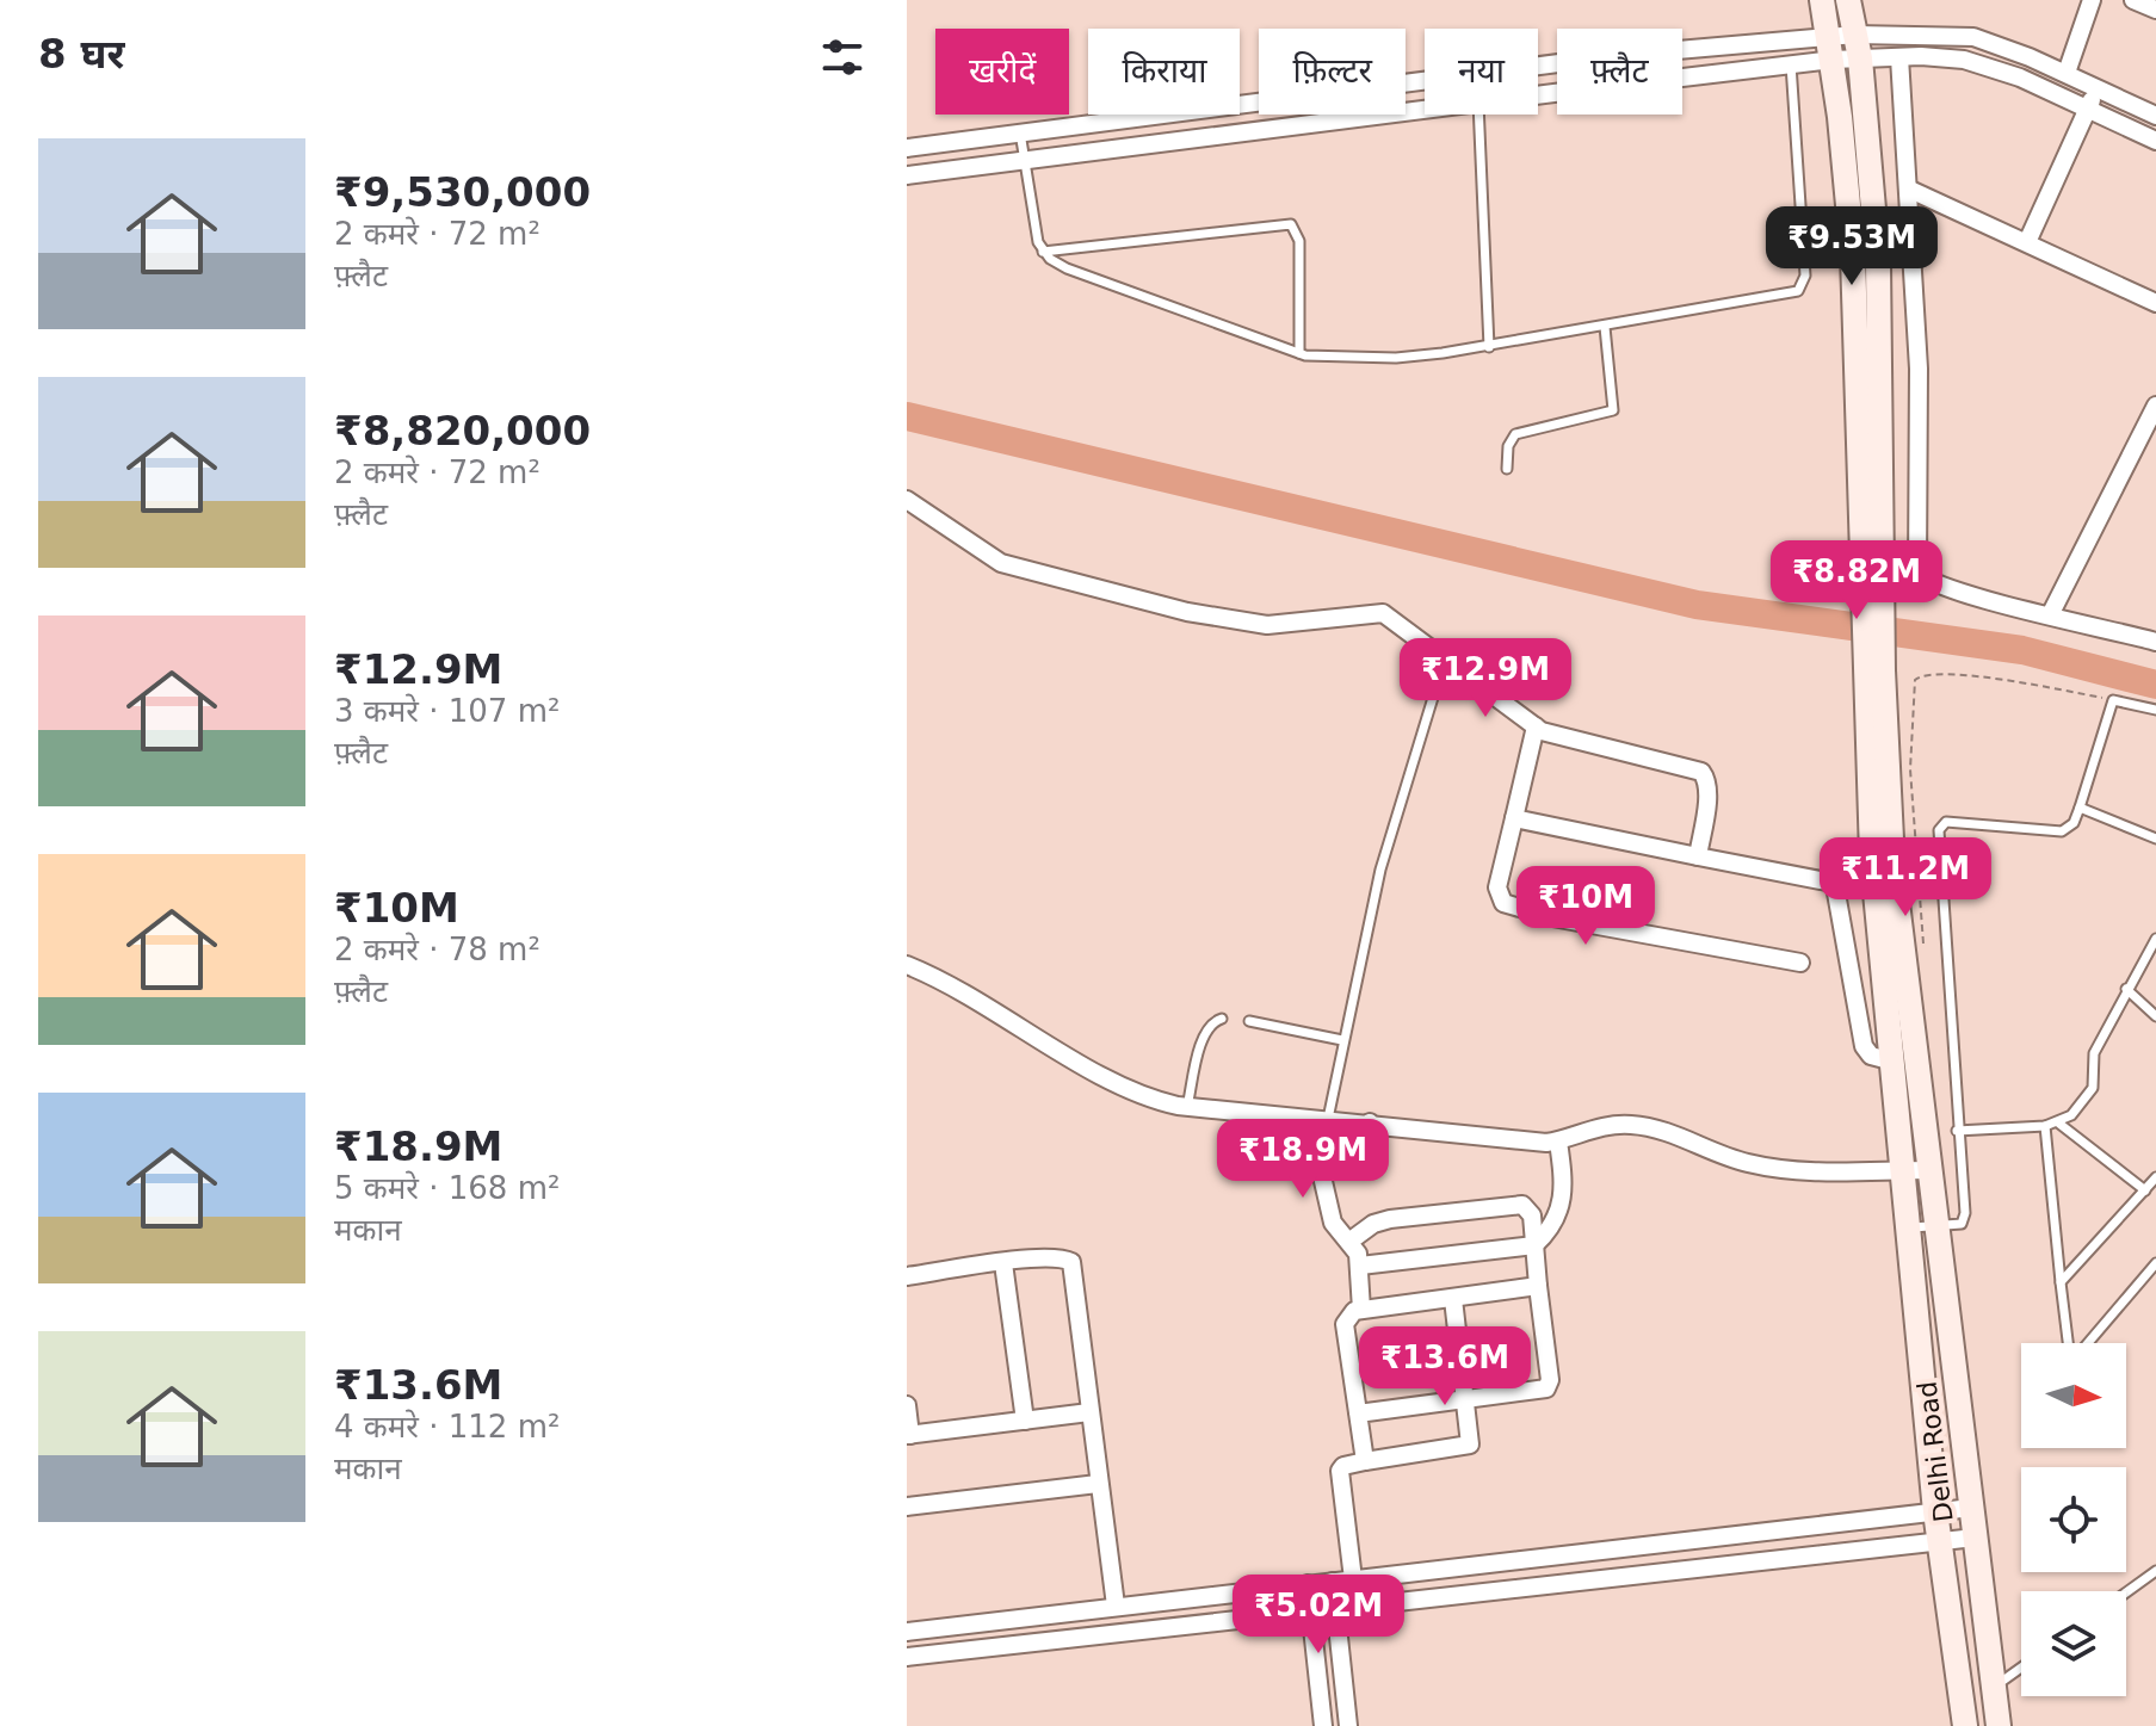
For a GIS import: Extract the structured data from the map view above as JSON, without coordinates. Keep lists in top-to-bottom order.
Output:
{
  "streets": {
    "main road": ["Delhi Road"]
  },
  "north": "right",
  "page": {
    "heading": "8 घर",
    "chip": [
      "खरीदें",
      "किराया",
      "फ़िल्टर",
      "नया",
      "फ़्लैट"
    ],
    "list": [
      {
        "name": "₹9,530,000",
        "note": "2 कमरे · 72 m² · फ़्लैट"
      },
      {
        "name": "₹8,820,000",
        "note": "2 कमरे · 72 m² · फ़्लैट"
      },
      {
        "name": "₹12.9M",
        "note": "3 कमरे · 107 m² · फ़्लैट"
      },
      {
        "name": "₹10M",
        "note": "2 कमरे · 78 m² · फ़्लैट"
      },
      {
        "name": "₹18.9M",
        "note": "5 कमरे · 168 m² · मकान"
      },
      {
        "name": "₹13.6M",
        "note": "4 कमरे · 112 m² · मकान"
      }
    ],
    "price": [
      "₹9.53M",
      "₹8.82M",
      "₹12.9M",
      "₹11.2M",
      "₹10M",
      "₹18.9M",
      "₹13.6M",
      "₹5.02M"
    ]
  }
}
